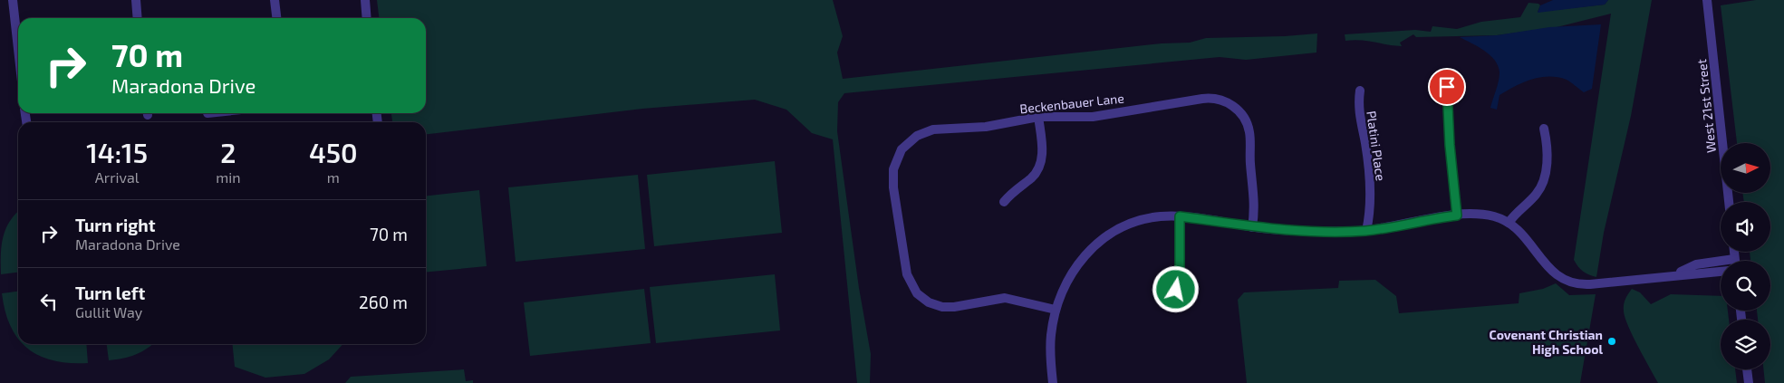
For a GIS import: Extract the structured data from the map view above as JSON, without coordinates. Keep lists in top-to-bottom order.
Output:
{
  "streets": {
    "street": ["Beckenbauer Lane", "West 21st Street", "Platini Place"]
  },
  "places": ["Covenant Christian High School"],
  "north": "right",
  "page": {
    "turn": ["70 m", "Maradona Drive"],
    "eta": [
      "14:15",
      "Arrival",
      "2",
      "min",
      "450",
      "m"
    ],
    "list": [
      {
        "name": "Turn right",
        "note": "Maradona Drive",
        "value": "70 m"
      },
      {
        "name": "Turn left",
        "note": "Gullit Way",
        "value": "260 m"
      }
    ]
  }
}
